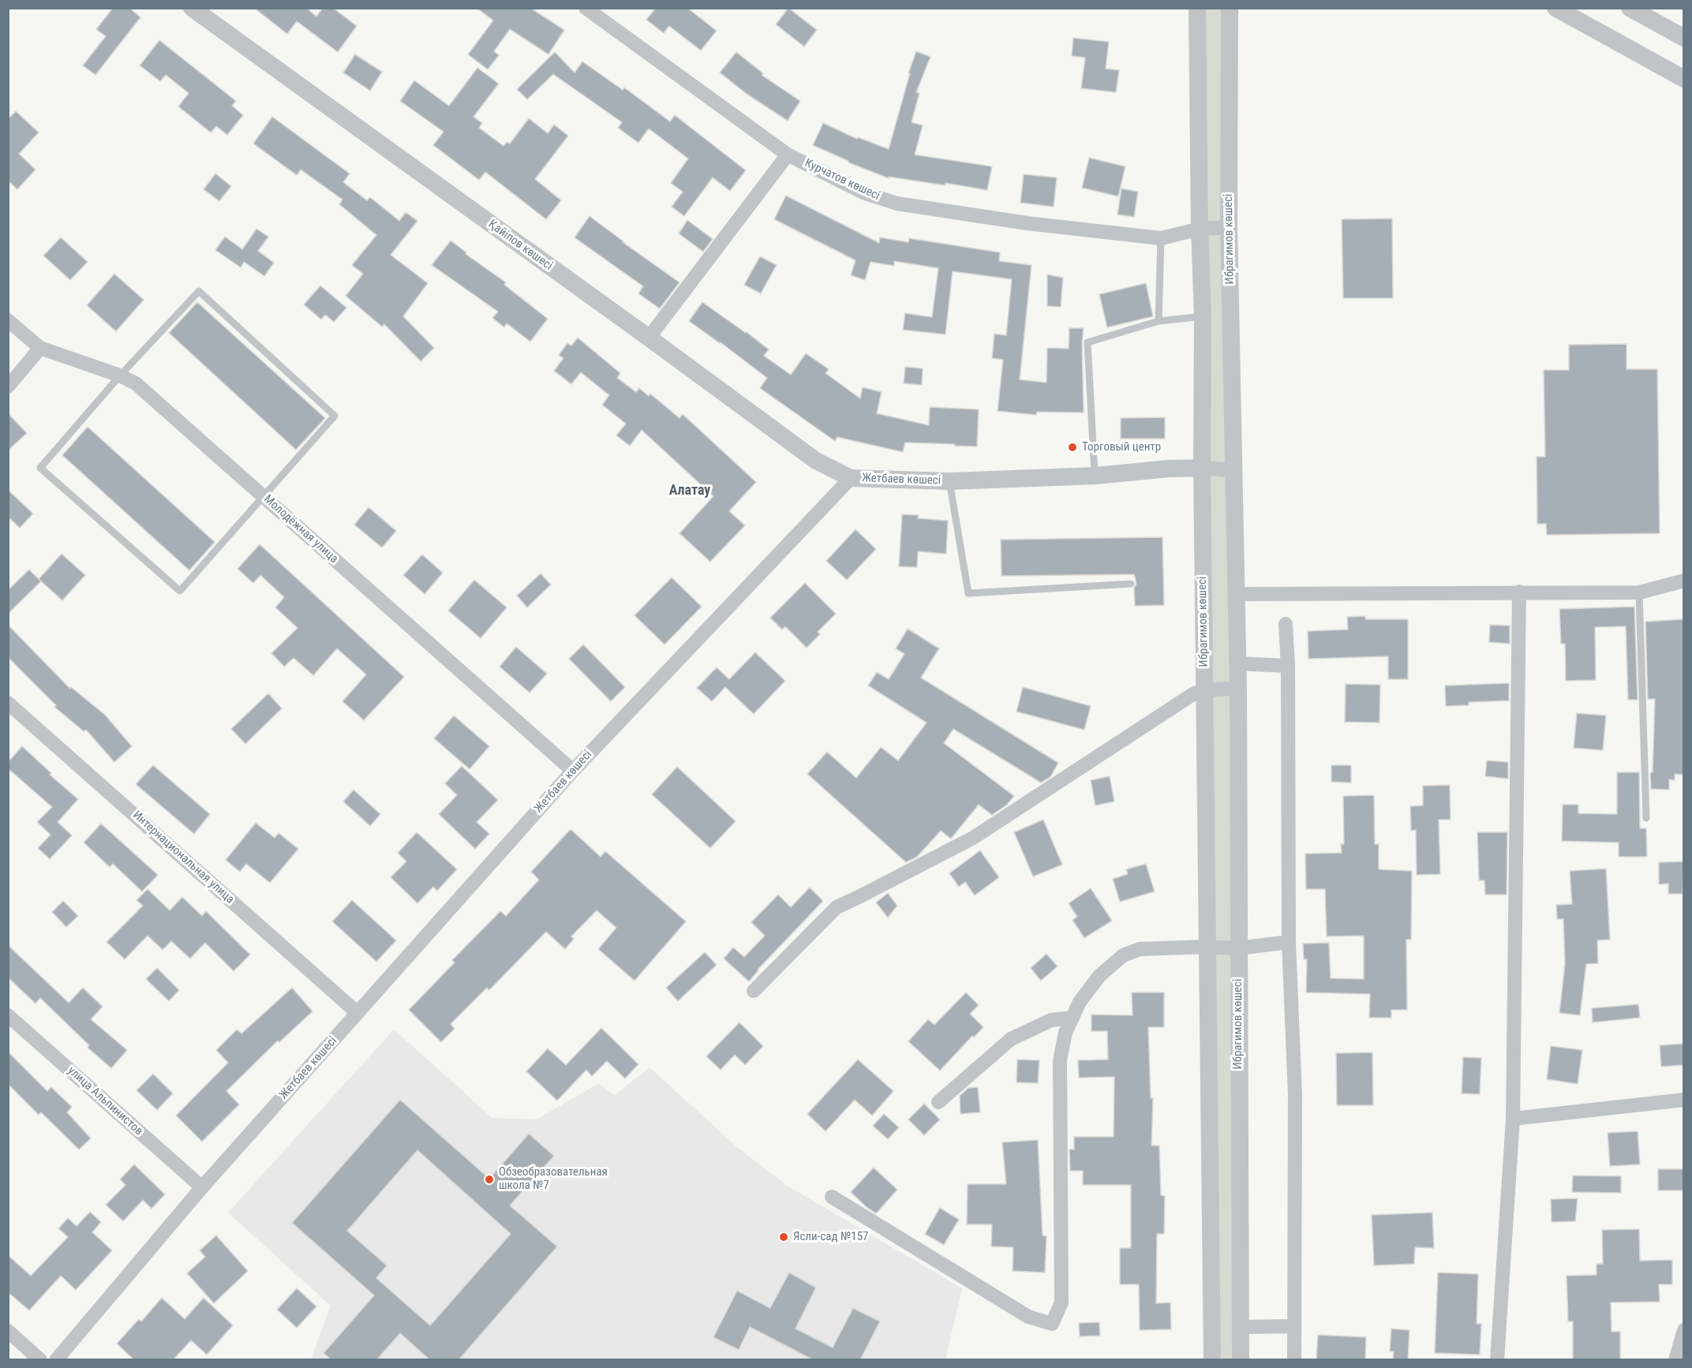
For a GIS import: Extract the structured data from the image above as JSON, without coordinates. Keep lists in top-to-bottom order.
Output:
{
  "streets": {
    "street": [
      "Курчатов көшесі",
      "Ибрагимов көшесі",
      "Қайіпов көшесі",
      "Жетбаев көшесі",
      "Молодёжная улица",
      "Интернациональная улица",
      "улица Альпинистов"
    ]
  },
  "crossings": [
    ["Курчатов көшесі", "Ибрагимов көшесі"],
    ["Ибрагимов көшесі", "Жетбаев көшесі"],
    ["Қайіпов көшесі", "Жетбаев көшесі"],
    ["Жетбаев көшесі", "Молодёжная улица"],
    ["Жетбаев көшесі", "Интернациональная улица"],
    ["Жетбаев көшесі", "улица Альпинистов"]
  ],
  "districts": ["Алатау"],
  "places": ["Торговый центр", "Обзеобразовательная школа №7", "Ясли-сад №157"]
}
